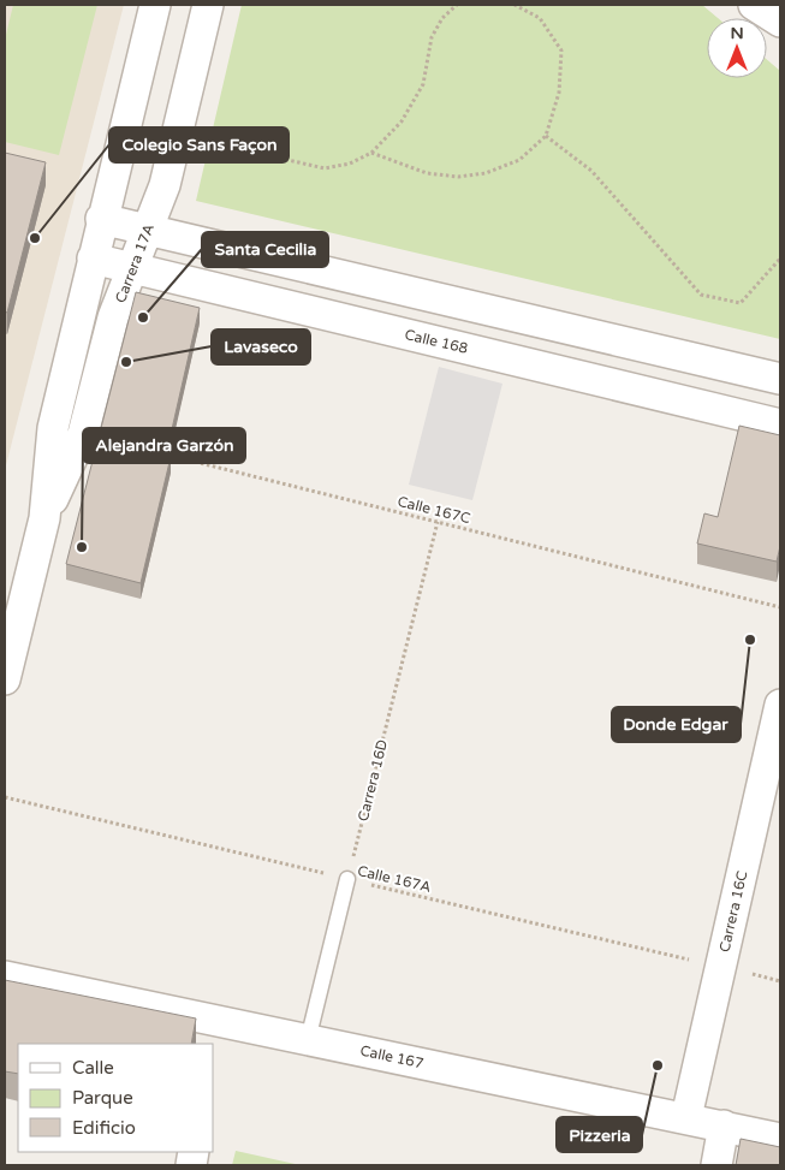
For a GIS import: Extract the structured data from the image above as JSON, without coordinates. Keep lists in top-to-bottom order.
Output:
{
  "streets": {
    "street": [
      "Carrera 17A",
      "Calle 168",
      "Carrera 16C",
      "Calle 167"
    ],
    "path": ["Calle 167C", "Carrera 16D", "Calle 167A"]
  },
  "crossings": [
    ["Carrera 17A", "Calle 168"],
    ["Calle 167C", "Carrera 16D"],
    ["Carrera 16D", "Calle 167A"],
    ["Calle 167A", "Carrera 16C"],
    ["Carrera 16C", "Calle 167"]
  ],
  "places": [
    "Colegio Sans Façon",
    "Santa Cecilia",
    "Lavaseco",
    "Alejandra Garzón",
    "Donde Edgar",
    "Pizzeria"
  ],
  "legend": ["Calle", "Parque", "Edificio"],
  "north": "top"
}
